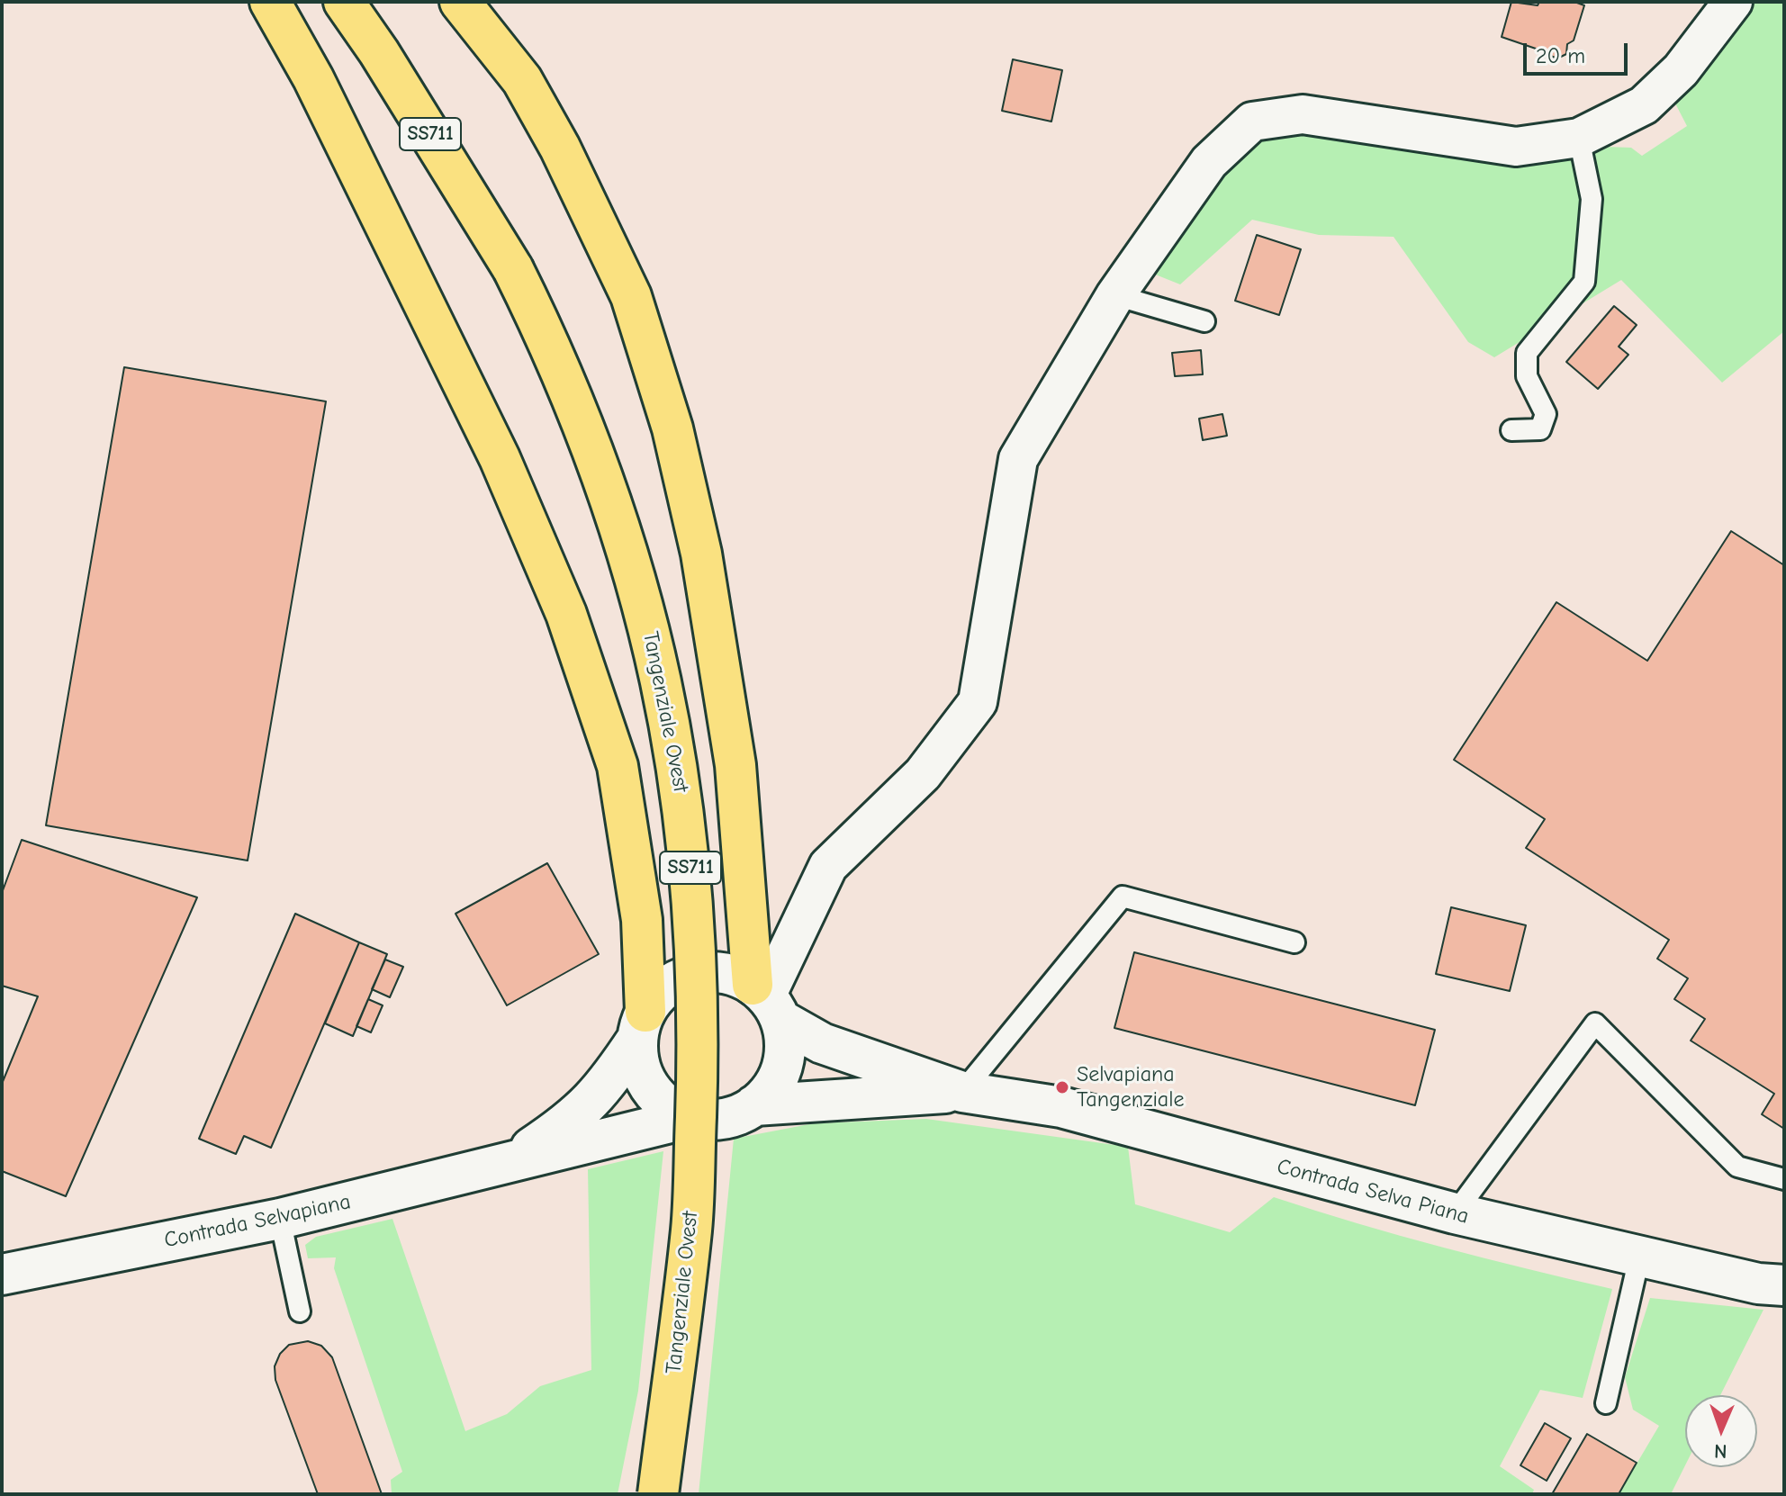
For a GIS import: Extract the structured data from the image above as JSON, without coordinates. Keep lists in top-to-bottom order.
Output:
{
  "streets": {
    "main road": [
      "SS711",
      "Tangenziale Ovest",
      "Contrada Selva Piana",
      "Contrada Selvapiana"
    ]
  },
  "places": ["Selvapiana Tangenziale"],
  "scale_bar": "20 m",
  "north": "bottom"
}
